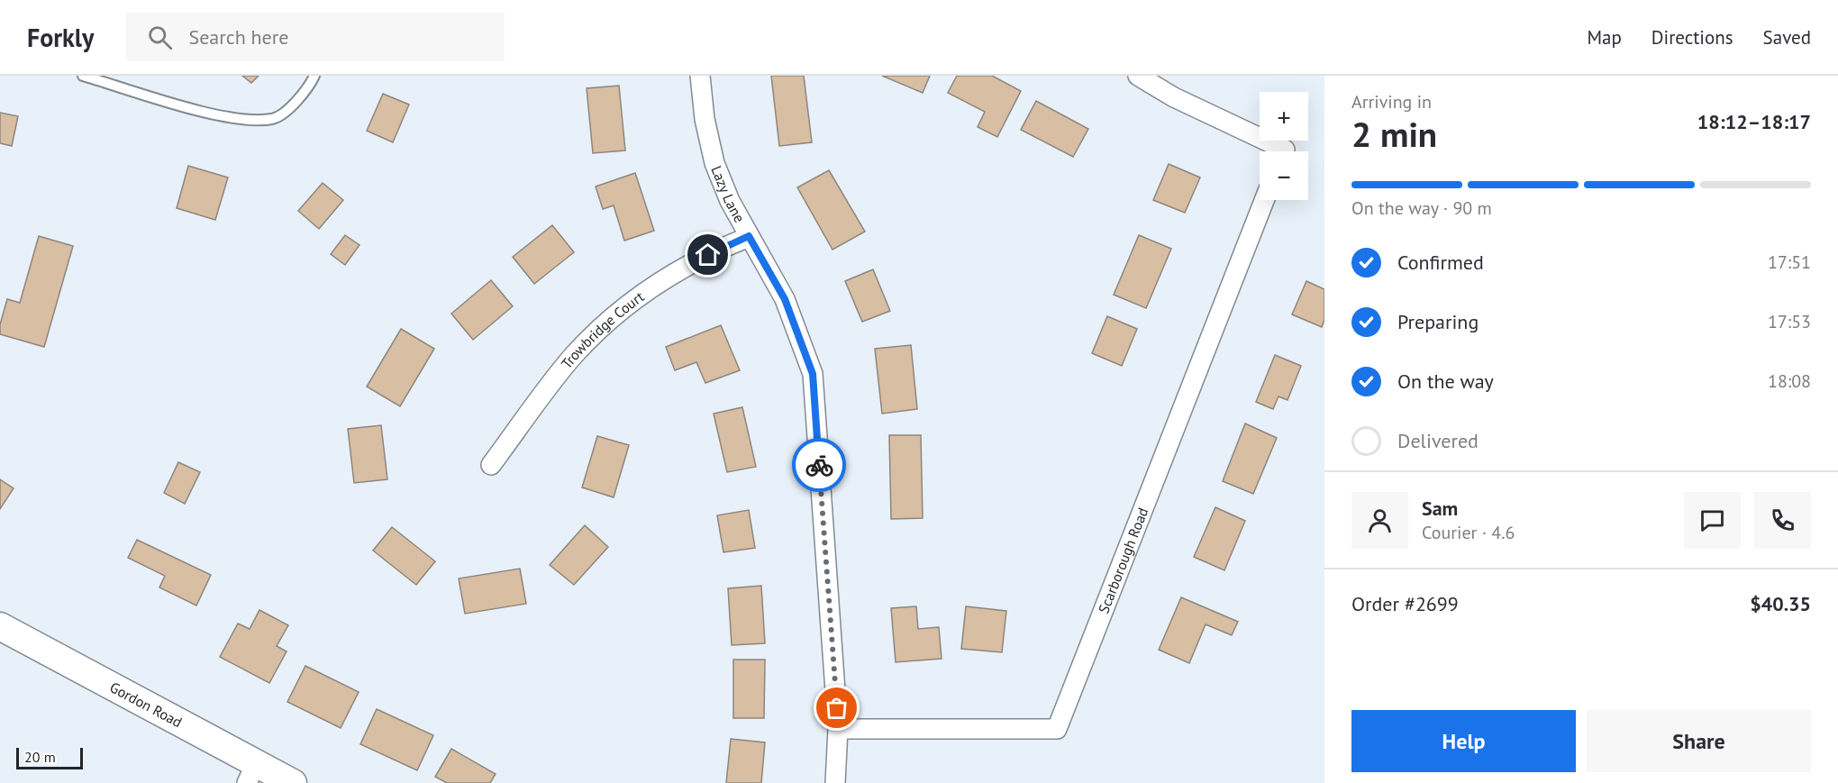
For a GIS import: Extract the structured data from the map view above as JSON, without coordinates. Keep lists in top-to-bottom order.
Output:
{
  "streets": {
    "street": [
      "Lazy Lane",
      "Trowbridge Court",
      "Scarborough Road",
      "Gordon Road"
    ]
  },
  "crossings": [
    ["Lazy Lane", "Trowbridge Court"],
    ["Lazy Lane", "Scarborough Road"]
  ],
  "scale_bar": "20 m",
  "page": {
    "header": "Forkly",
    "search": "Search here",
    "nav": ["Map", "Directions", "Saved"],
    "heading": ["2 min", "Arriving in", "18:12–18:17"],
    "panel": [
      "Sam",
      "Courier · 4.6",
      "Order #2699",
      "$40.35"
    ],
    "map_buttons": ["+", "−"],
    "bar": "On the way · 90 m",
    "list": [
      ["Confirmed", "17:51"],
      ["Preparing", "17:53"],
      ["On the way", "18:08"],
      "Delivered"
    ],
    "buttons": ["Help", "Share"],
    "scale": "20 m"
  }
}
